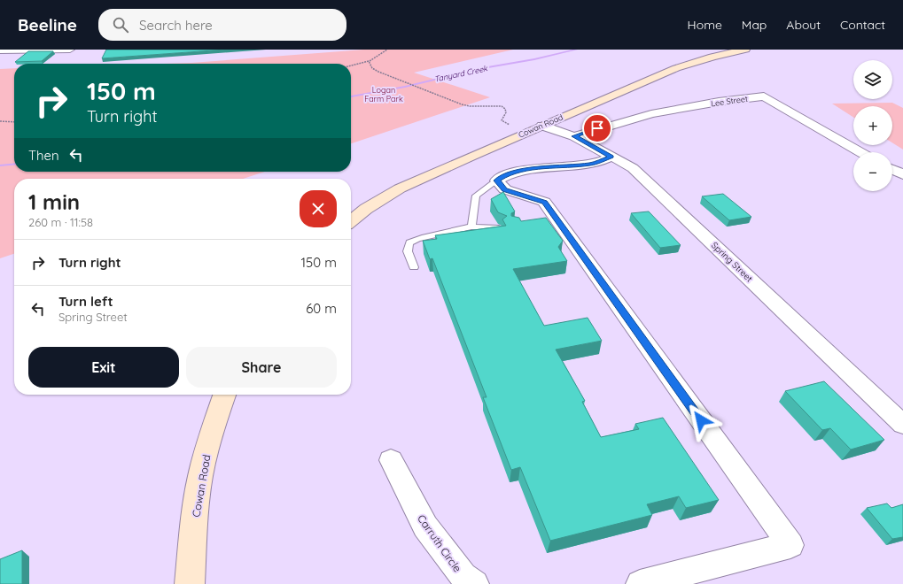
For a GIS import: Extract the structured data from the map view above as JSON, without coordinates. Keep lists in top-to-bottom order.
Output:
{
  "streets": {
    "main road": ["Cowan Road"],
    "street": ["Lee Street", "Spring Street", "Carruth Circle"]
  },
  "crossings": [
    ["Lee Street", "Spring Street"],
    ["Cowan Road", "Spring Street"]
  ],
  "water": ["Tanyard Creek"],
  "parks": ["Logan Farm Park"],
  "page": {
    "header": "Beeline",
    "search": "Search here",
    "nav": [
      "Home",
      "Map",
      "About",
      "Contact"
    ],
    "map_buttons": ["+", "−"],
    "turn": ["150 m", "Turn right"],
    "then": "Then",
    "heading": ["1 min", "260 m · 11:58"],
    "list": [
      {
        "name": "Turn right",
        "value": "150 m"
      },
      {
        "name": "Turn left",
        "note": "Spring Street",
        "value": "60 m"
      }
    ],
    "buttons": ["Exit", "Share"]
  }
}
